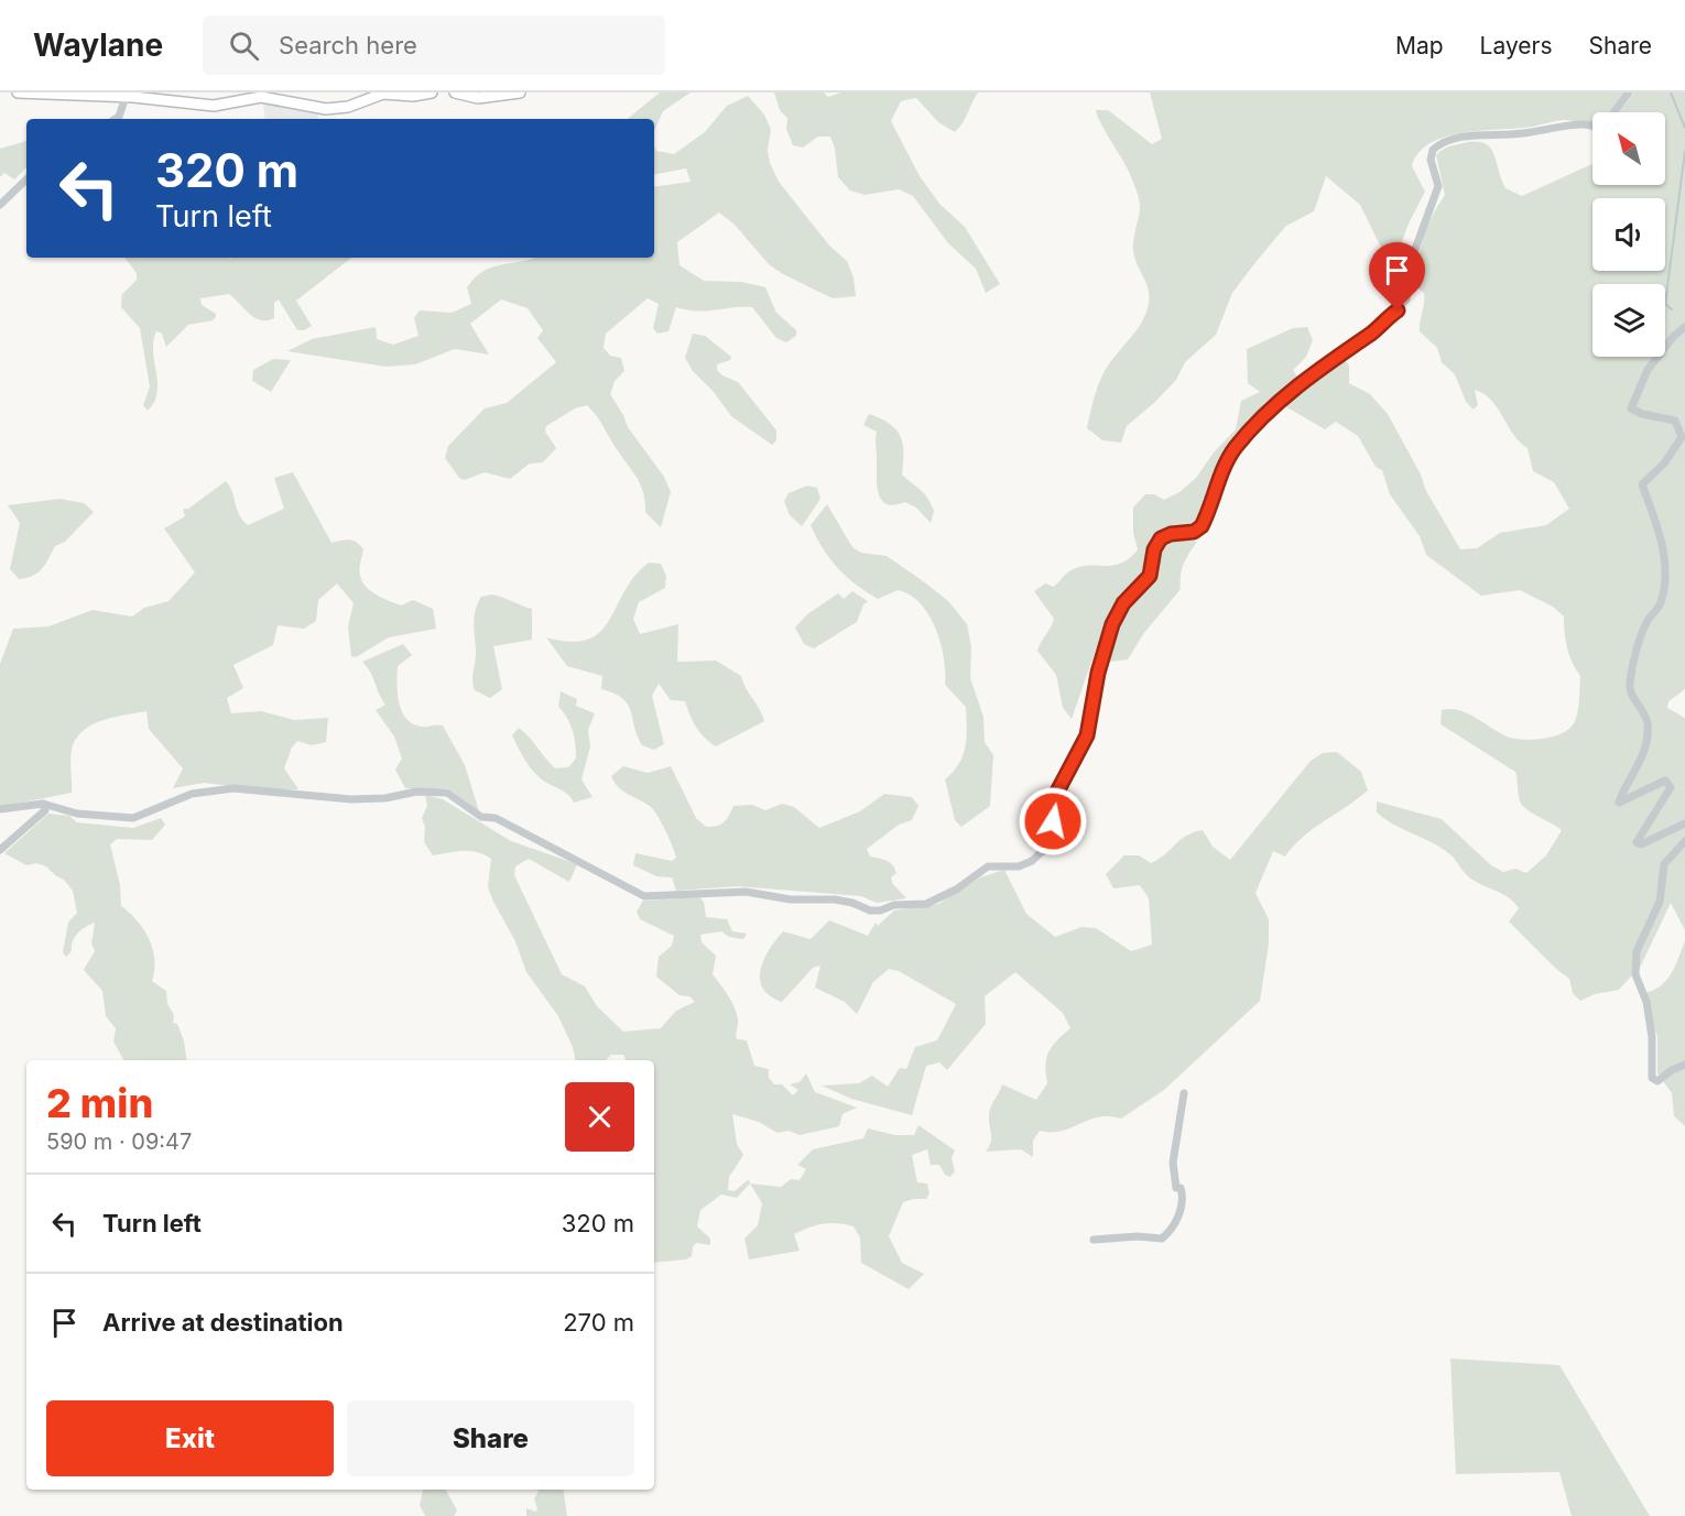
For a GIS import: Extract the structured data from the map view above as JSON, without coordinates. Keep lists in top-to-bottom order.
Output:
{
  "north": "top left",
  "page": {
    "header": "Waylane",
    "search": "Search here",
    "nav": ["Map", "Layers", "Share"],
    "turn": ["320 m", "Turn left"],
    "heading": ["2 min", "590 m · 09:47"],
    "list": [
      {
        "name": "Turn left",
        "value": "320 m"
      },
      {
        "name": "Arrive at destination",
        "value": "270 m"
      }
    ],
    "buttons": ["Exit", "Share"]
  }
}
